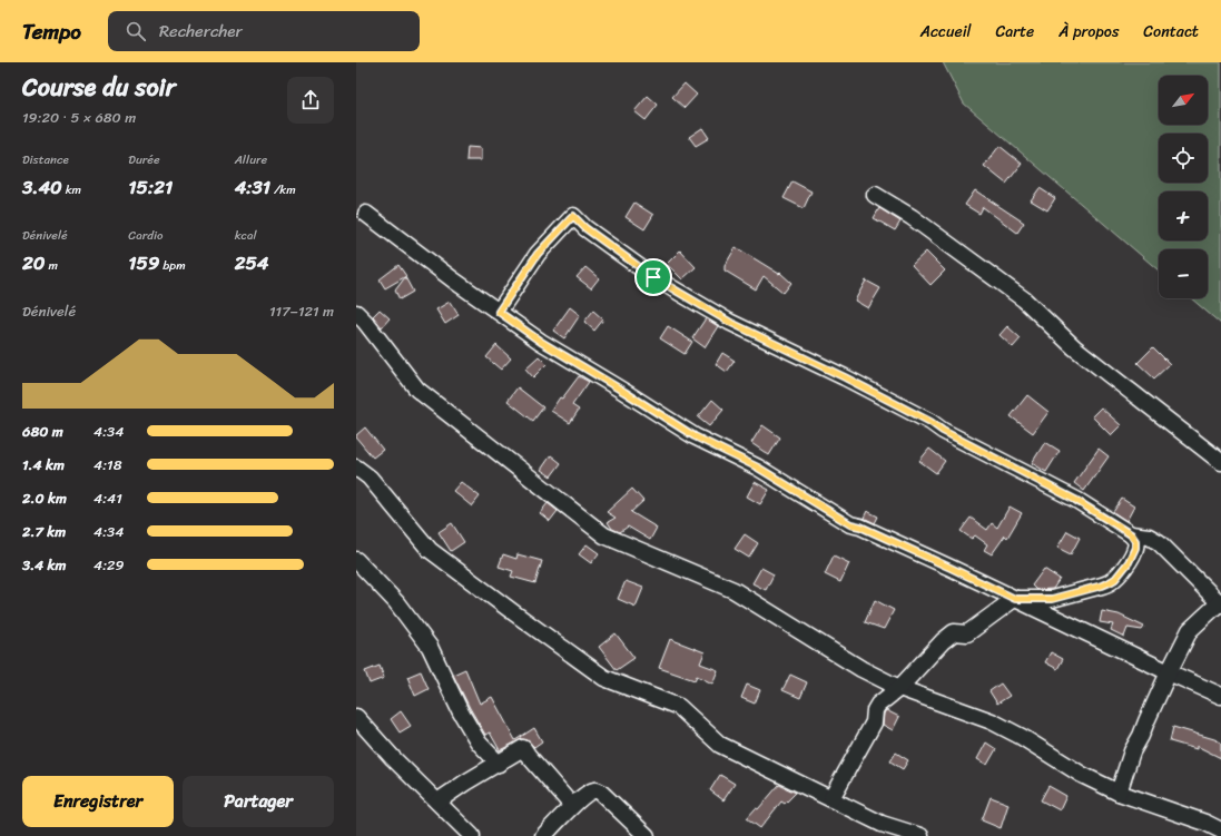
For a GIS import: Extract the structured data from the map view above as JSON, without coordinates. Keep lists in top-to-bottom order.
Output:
{
  "north": "top right",
  "page": {
    "header": "Tempo",
    "search": "Rechercher",
    "nav": [
      "Accueil",
      "Carte",
      "À propos",
      "Contact"
    ],
    "heading": ["Course du soir", "19:20 · 5 × 680 m"],
    "map_buttons": ["+", "−"],
    "stats": [
      ["Distance", "3.40 km"],
      ["Durée", "15:21"],
      ["Allure", "4:31 /km"],
      ["Dénivelé", "20 m"],
      ["Cardio", "159 bpm"],
      ["kcal", "254"]
    ],
    "chart": ["Dénivelé", "117–121 m"],
    "list": [
      {
        "name": "680 m",
        "note": "4:34"
      },
      {
        "name": "1.4 km",
        "note": "4:18"
      },
      {
        "name": "2.0 km",
        "note": "4:41"
      },
      {
        "name": "2.7 km",
        "note": "4:34"
      },
      {
        "name": "3.4 km",
        "note": "4:29"
      }
    ],
    "buttons": ["Enregistrer", "Partager"]
  }
}
